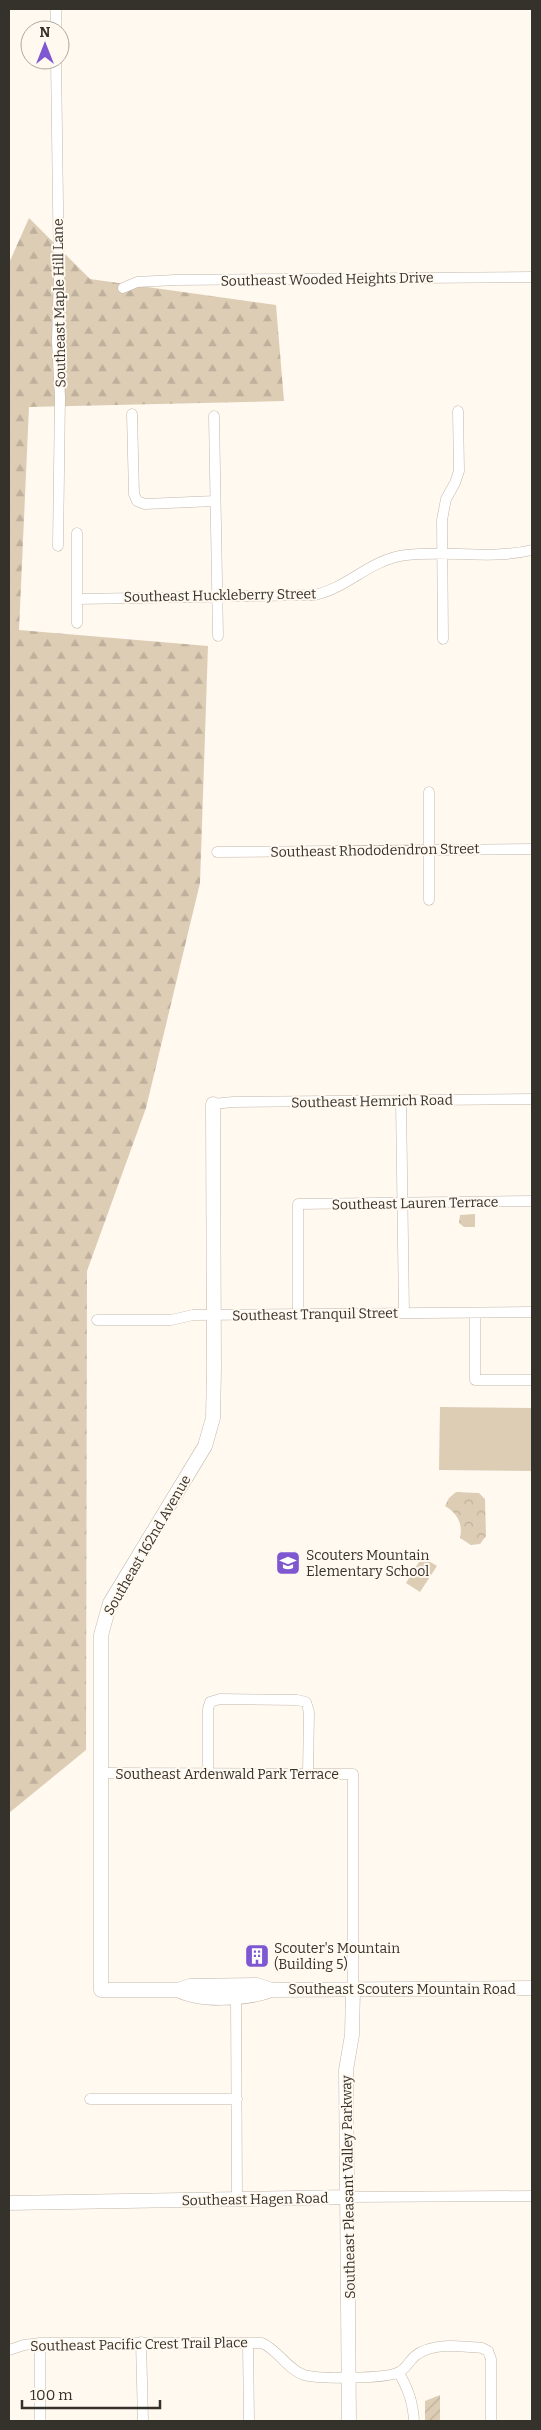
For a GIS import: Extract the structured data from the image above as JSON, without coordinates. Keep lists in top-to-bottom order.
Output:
{
  "streets": {
    "street": [
      "Southeast Wooded Heights Drive",
      "Southeast Maple Hill Lane",
      "Southeast Huckleberry Street",
      "Southeast Rhododendron Street",
      "Southeast Hemrich Road",
      "Southeast Lauren Terrace",
      "Southeast Tranquil Street",
      "Southeast 162nd Avenue",
      "Southeast Ardenwald Park Terrace",
      "Southeast Scouters Mountain Road",
      "Southeast Pleasant Valley Parkway",
      "Southeast Hagen Road",
      "Southeast Pacific Crest Trail Place"
    ]
  },
  "crossings": [
    ["Southeast Hemrich Road", "Southeast 162nd Avenue"],
    ["Southeast Lauren Terrace", "Southeast Tranquil Street"],
    ["Southeast Tranquil Street", "Southeast 162nd Avenue"],
    ["Southeast 162nd Avenue", "Southeast Ardenwald Park Terrace"],
    ["Southeast 162nd Avenue", "Southeast Scouters Mountain Road"],
    ["Southeast Ardenwald Park Terrace", "Southeast Pleasant Valley Parkway"],
    ["Southeast Scouters Mountain Road", "Southeast Pleasant Valley Parkway"],
    ["Southeast Pleasant Valley Parkway", "Southeast Hagen Road"],
    ["Southeast Pleasant Valley Parkway", "Southeast Pacific Crest Trail Place"]
  ],
  "places": {
    "school or university": ["Scouters Mountain Elementary School"],
    "building": ["Scouter's Mountain (Building 5)"]
  },
  "scale_bar": "100 m",
  "north": "top"
}
